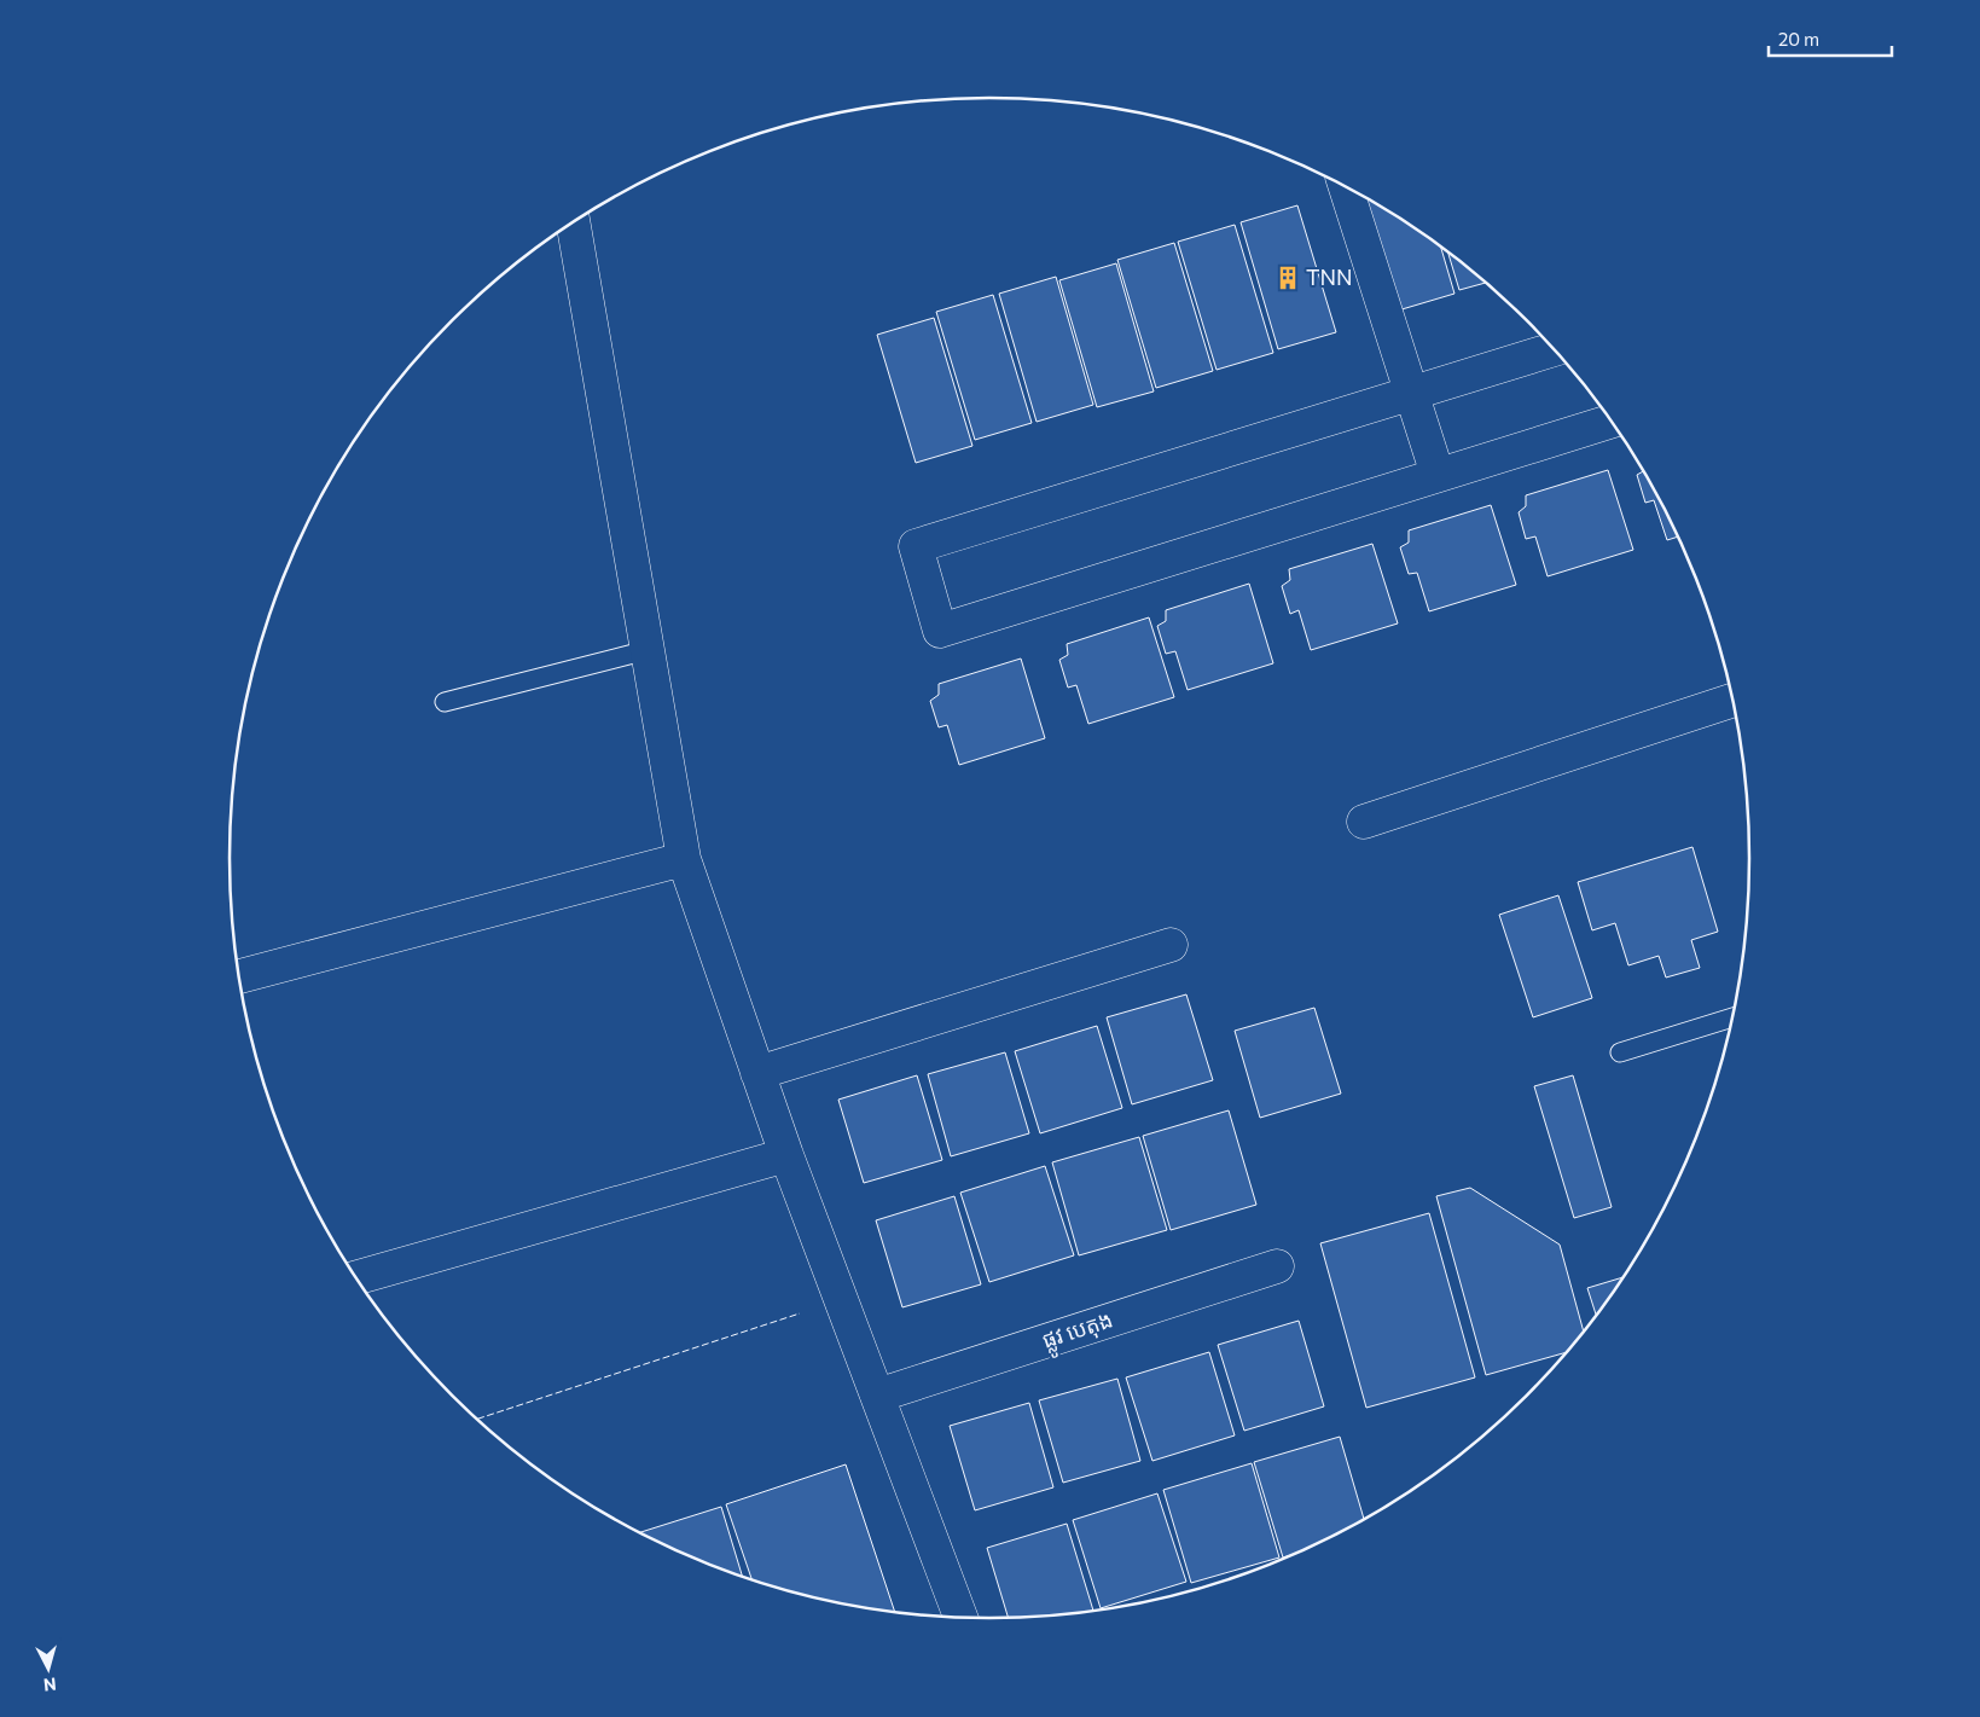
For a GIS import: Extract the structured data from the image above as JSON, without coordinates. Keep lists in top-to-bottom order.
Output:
{
  "streets": {
    "street": ["ផ្លូវ បេតុង"]
  },
  "places": {
    "building": ["TNN"]
  },
  "scale_bar": "20 m",
  "north": "bottom"
}
